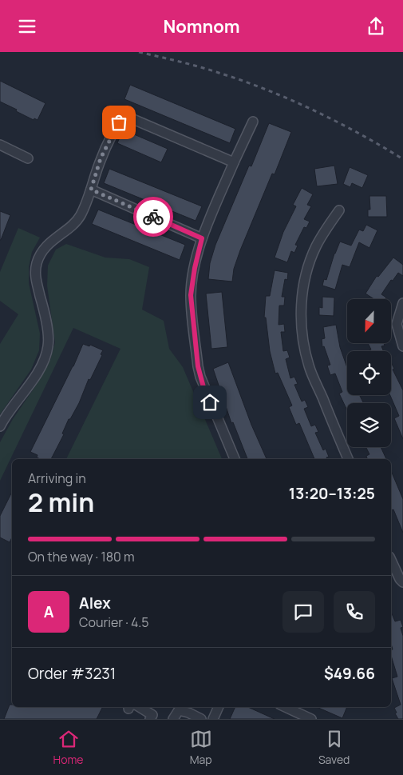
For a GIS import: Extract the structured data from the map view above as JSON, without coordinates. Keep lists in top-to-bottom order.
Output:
{
  "north": "bottom",
  "page": {
    "header": "Nomnom",
    "heading": ["2 min", "Arriving in", "13:20–13:25"],
    "panel": [
      "Alex",
      "Courier · 4.5",
      "Order #3231",
      "$49.66"
    ],
    "bar": "On the way · 180 m",
    "round": "A",
    "tabs": ["Home", "Map", "Saved"]
  }
}
